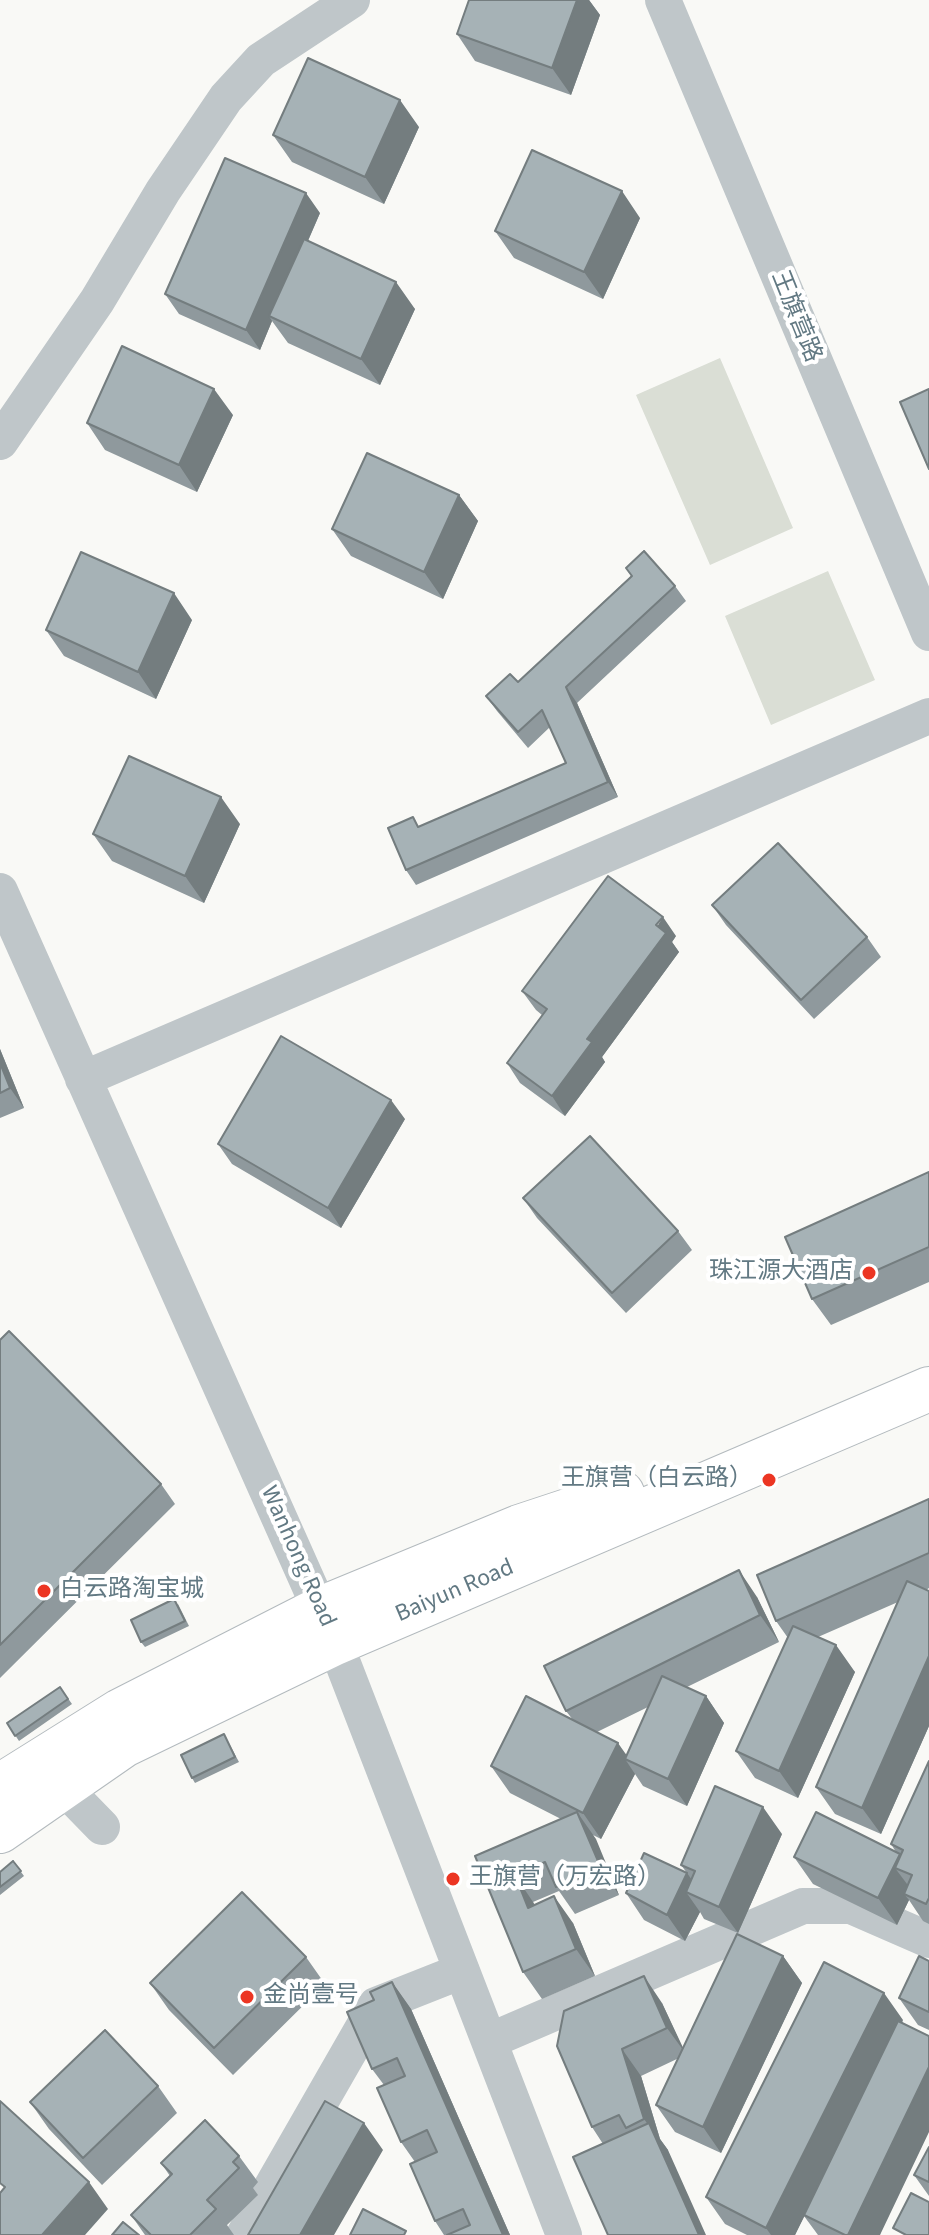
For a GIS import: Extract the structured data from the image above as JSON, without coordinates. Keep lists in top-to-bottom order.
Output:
{
  "streets": {
    "main road": ["Baiyun Road"],
    "street": ["王旗营路", "Wanhong Road"]
  },
  "crossings": [
    ["Wanhong Road", "Baiyun Road"]
  ],
  "places": [
    "珠江源大酒店",
    "王旗营（白云路）",
    "白云路淘宝城",
    "王旗营（万宏路）",
    "金尚壹号"
  ]
}
